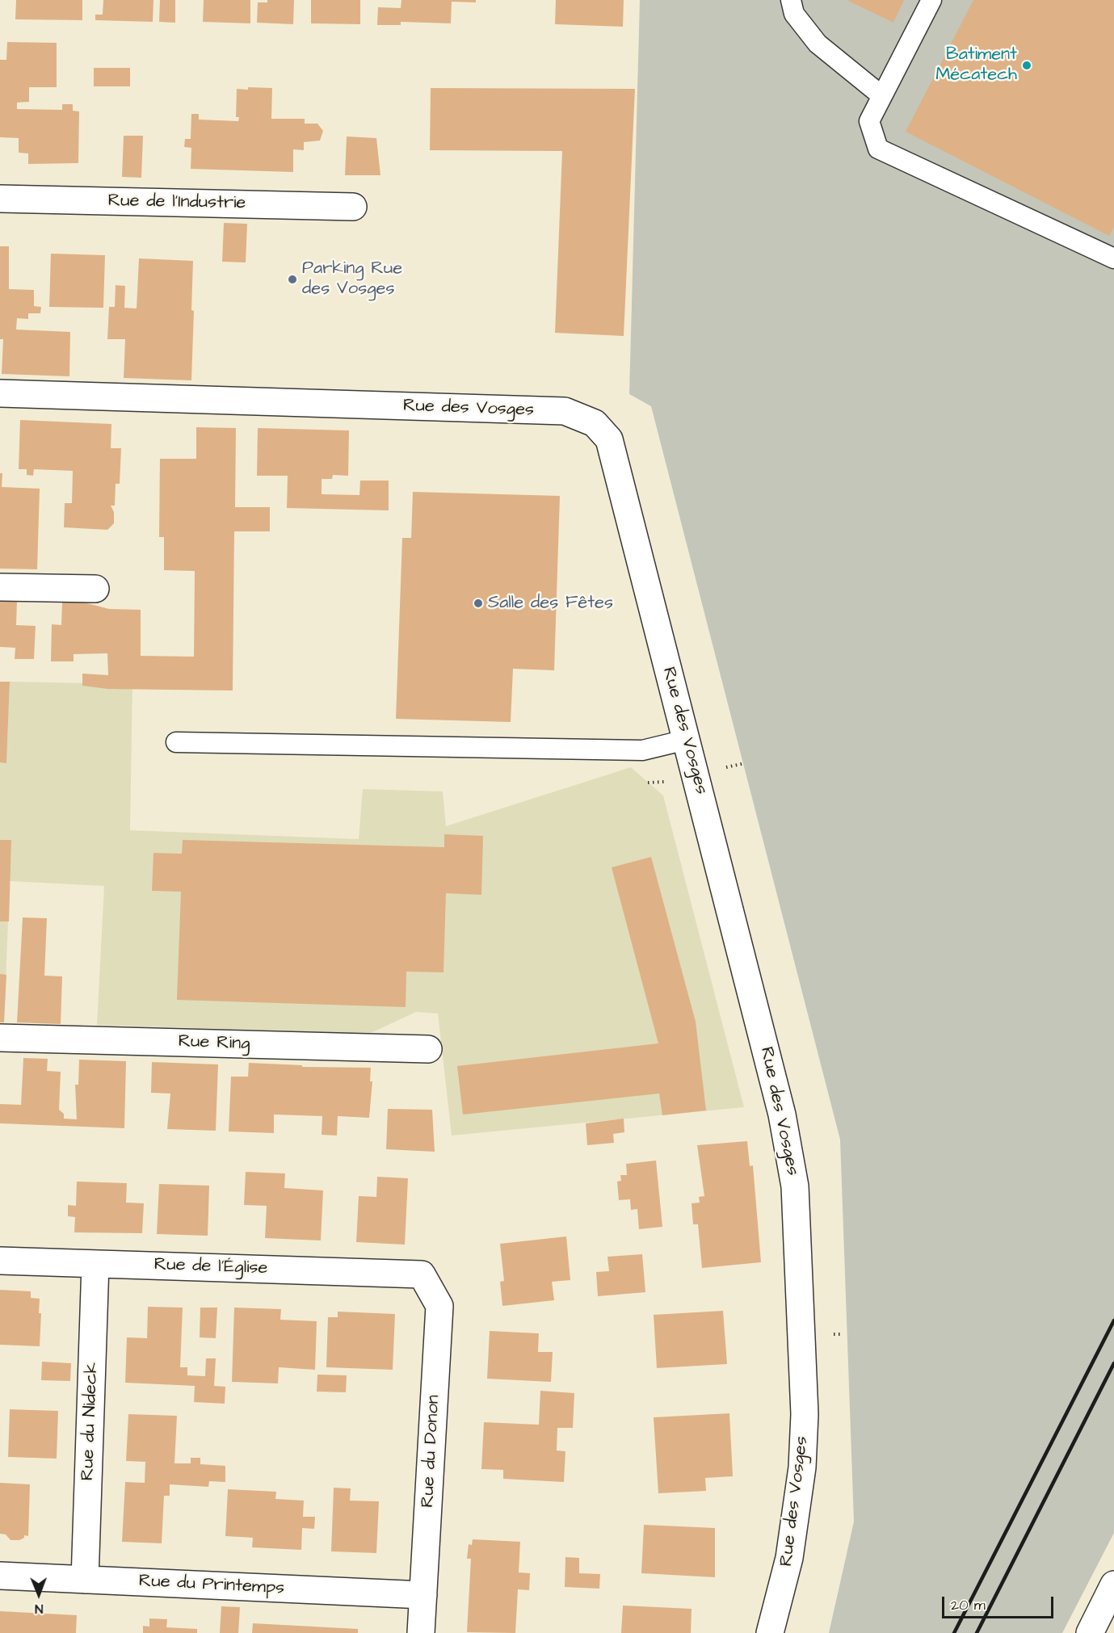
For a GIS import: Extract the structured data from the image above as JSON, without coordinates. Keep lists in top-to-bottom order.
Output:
{
  "streets": {
    "street": [
      "Rue de l'Industrie",
      "Rue des Vosges",
      "Rue Ring",
      "Rue de l'Église",
      "Rue du Nideck",
      "Rue du Donon",
      "Rue du Printemps"
    ]
  },
  "crossings": [
    ["Rue de l'Église", "Rue du Nideck"],
    ["Rue de l'Église", "Rue du Donon"],
    ["Rue du Nideck", "Rue du Printemps"],
    ["Rue du Donon", "Rue du Printemps"]
  ],
  "places": ["Batiment Mécatech", "Parking Rue des Vosges", "Salle des Fêtes"],
  "scale_bar": "20 m",
  "north": "bottom"
}
